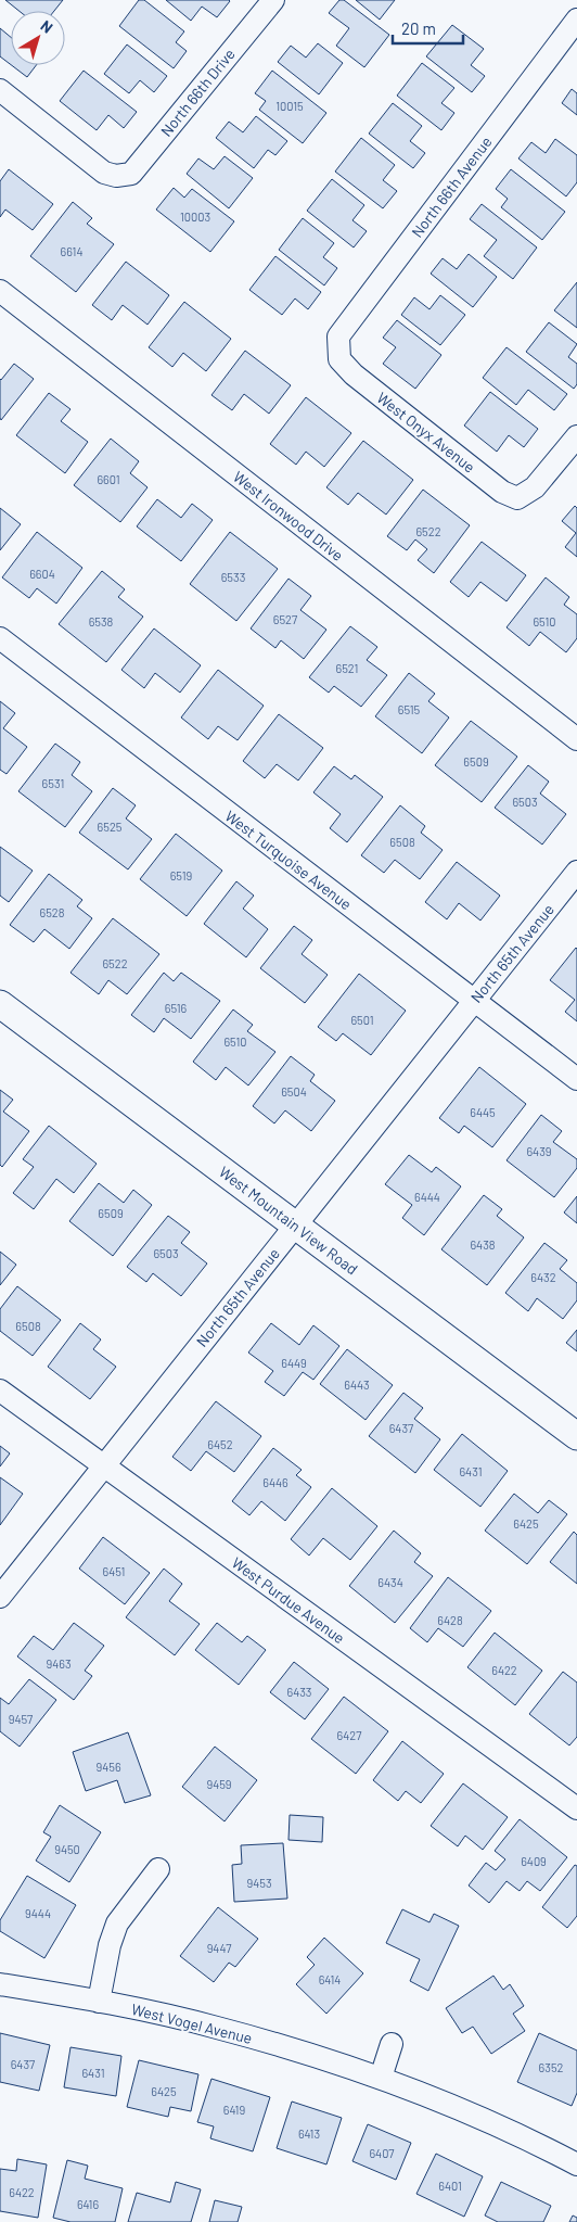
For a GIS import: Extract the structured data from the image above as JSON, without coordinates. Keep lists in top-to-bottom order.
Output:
{
  "streets": {
    "street": [
      "North 66th Drive",
      "North 66th Avenue",
      "West Onyx Avenue",
      "West Ironwood Drive",
      "West Turquoise Avenue",
      "North 65th Avenue",
      "West Mountain View Road",
      "West Purdue Avenue",
      "West Vogel Avenue"
    ]
  },
  "crossings": [
    ["North 66th Avenue", "West Onyx Avenue"],
    ["West Turquoise Avenue", "North 65th Avenue"],
    ["North 65th Avenue", "West Mountain View Road"],
    ["North 65th Avenue", "West Purdue Avenue"]
  ],
  "house_numbers": [
    "10015",
    "10003",
    "6614",
    "6601",
    "6522",
    "6604",
    "6533",
    "6527",
    "6538",
    "6510",
    "6521",
    "6515",
    "6509",
    "6531",
    "6503",
    "6525",
    "6508",
    "6519",
    "6528",
    "6522",
    "6516",
    "6501",
    "6510",
    "6504",
    "6445",
    "6439",
    "6444",
    "6509",
    "6438",
    "6503",
    "6432",
    "6508",
    "6449",
    "6443",
    "6437",
    "6452",
    "6431",
    "6446",
    "6425",
    "6451",
    "6434",
    "6428",
    "9463",
    "6422",
    "6433",
    "9457",
    "6427",
    "9456",
    "9459",
    "9450",
    "6409",
    "9453",
    "9444",
    "9447",
    "6414",
    "6437",
    "6352",
    "6431",
    "6425",
    "6419",
    "6413",
    "6407",
    "6401",
    "6422",
    "6416"
  ],
  "scale_bar": "20 m",
  "north": "top right"
}
